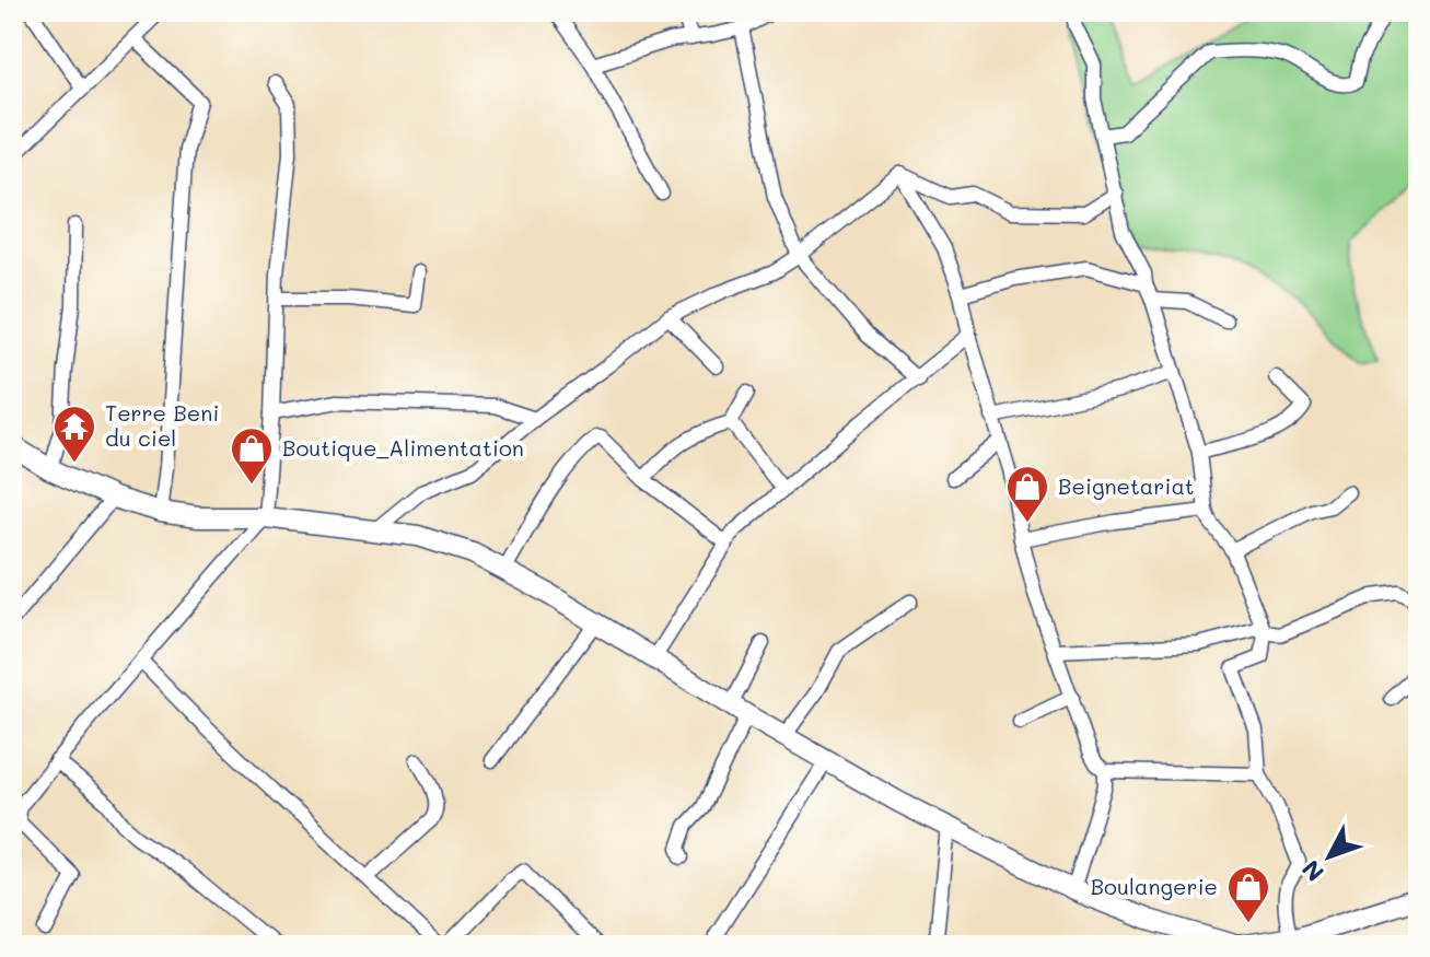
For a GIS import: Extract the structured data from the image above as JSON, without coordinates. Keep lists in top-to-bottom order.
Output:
{
  "places": {
    "temple": ["Terre Beni du ciel"],
    "shop": ["Boutique_Alimentation", "Beignetariat", "Boulangerie"]
  },
  "north": "bottom left"
}
